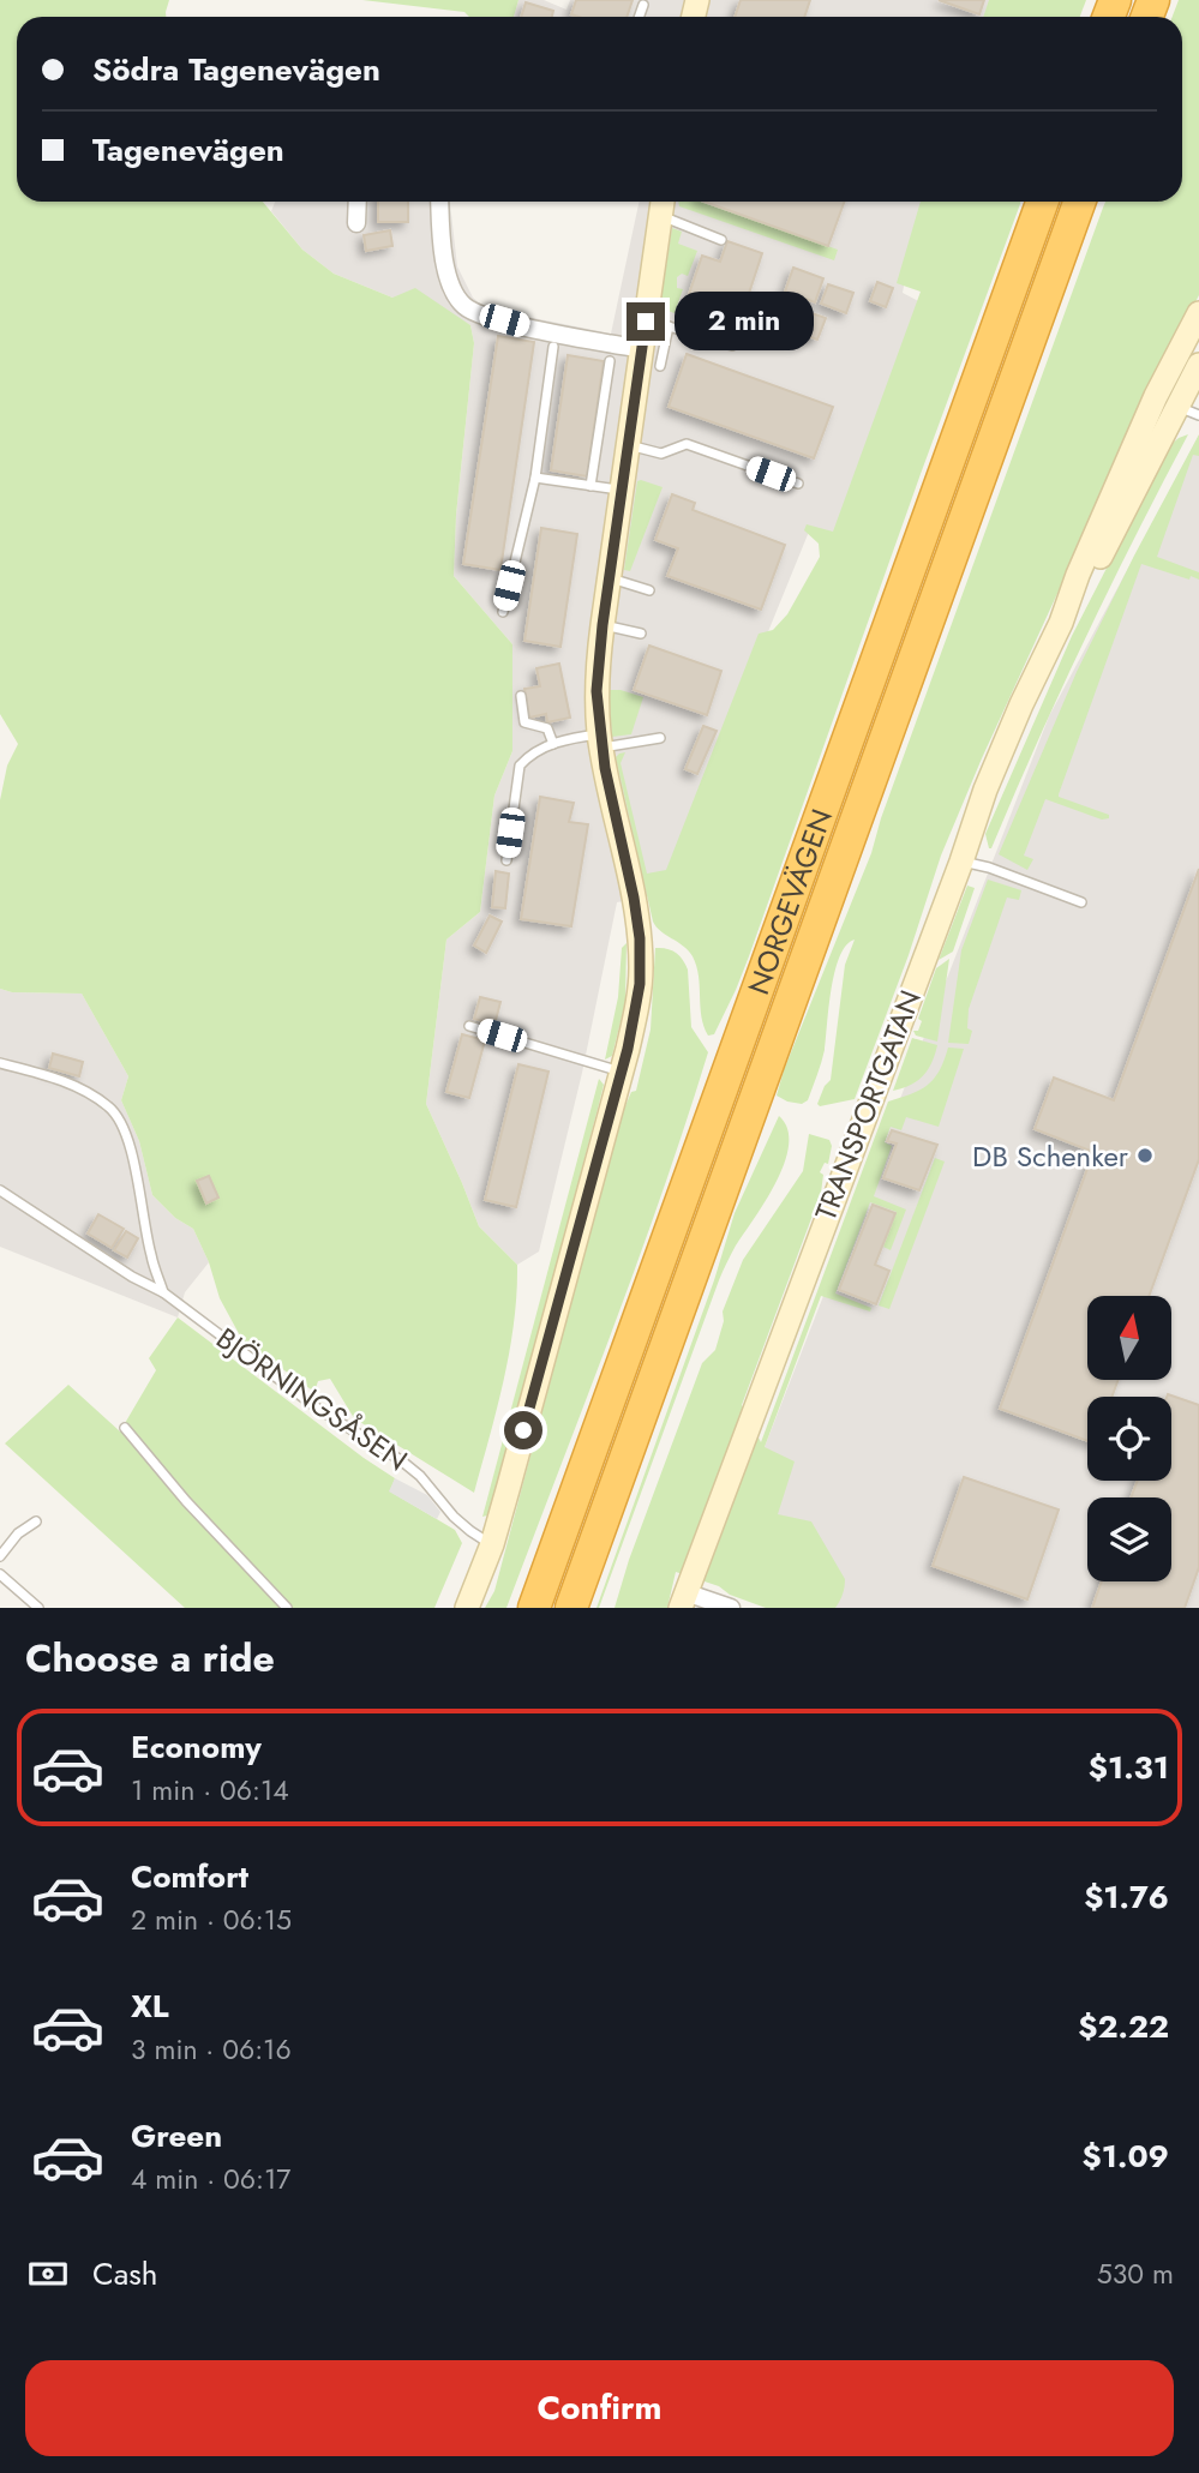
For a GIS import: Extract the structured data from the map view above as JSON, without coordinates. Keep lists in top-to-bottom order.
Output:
{
  "streets": {
    "highway": ["NORGEVÄGEN"],
    "street": ["TRANSPORTGATAN"],
    "lane": ["BJÖRNINGSÅSEN"]
  },
  "places": ["DB Schenker"],
  "north": "top",
  "page": {
    "banner": ["Södra Tagenevägen", "Tagenevägen"],
    "bubble": "2 min",
    "heading": "Choose a ride",
    "list": [
      {
        "name": "Economy",
        "note": "1 min · 06:14",
        "value": "$1.31"
      },
      {
        "name": "Comfort",
        "note": "2 min · 06:15",
        "value": "$1.76"
      },
      {
        "name": "XL",
        "note": "3 min · 06:16",
        "value": "$2.22"
      },
      {
        "name": "Green",
        "note": "4 min · 06:17",
        "value": "$1.09"
      }
    ],
    "pay": ["Cash", "530 m"],
    "buttons": "Confirm"
  }
}
